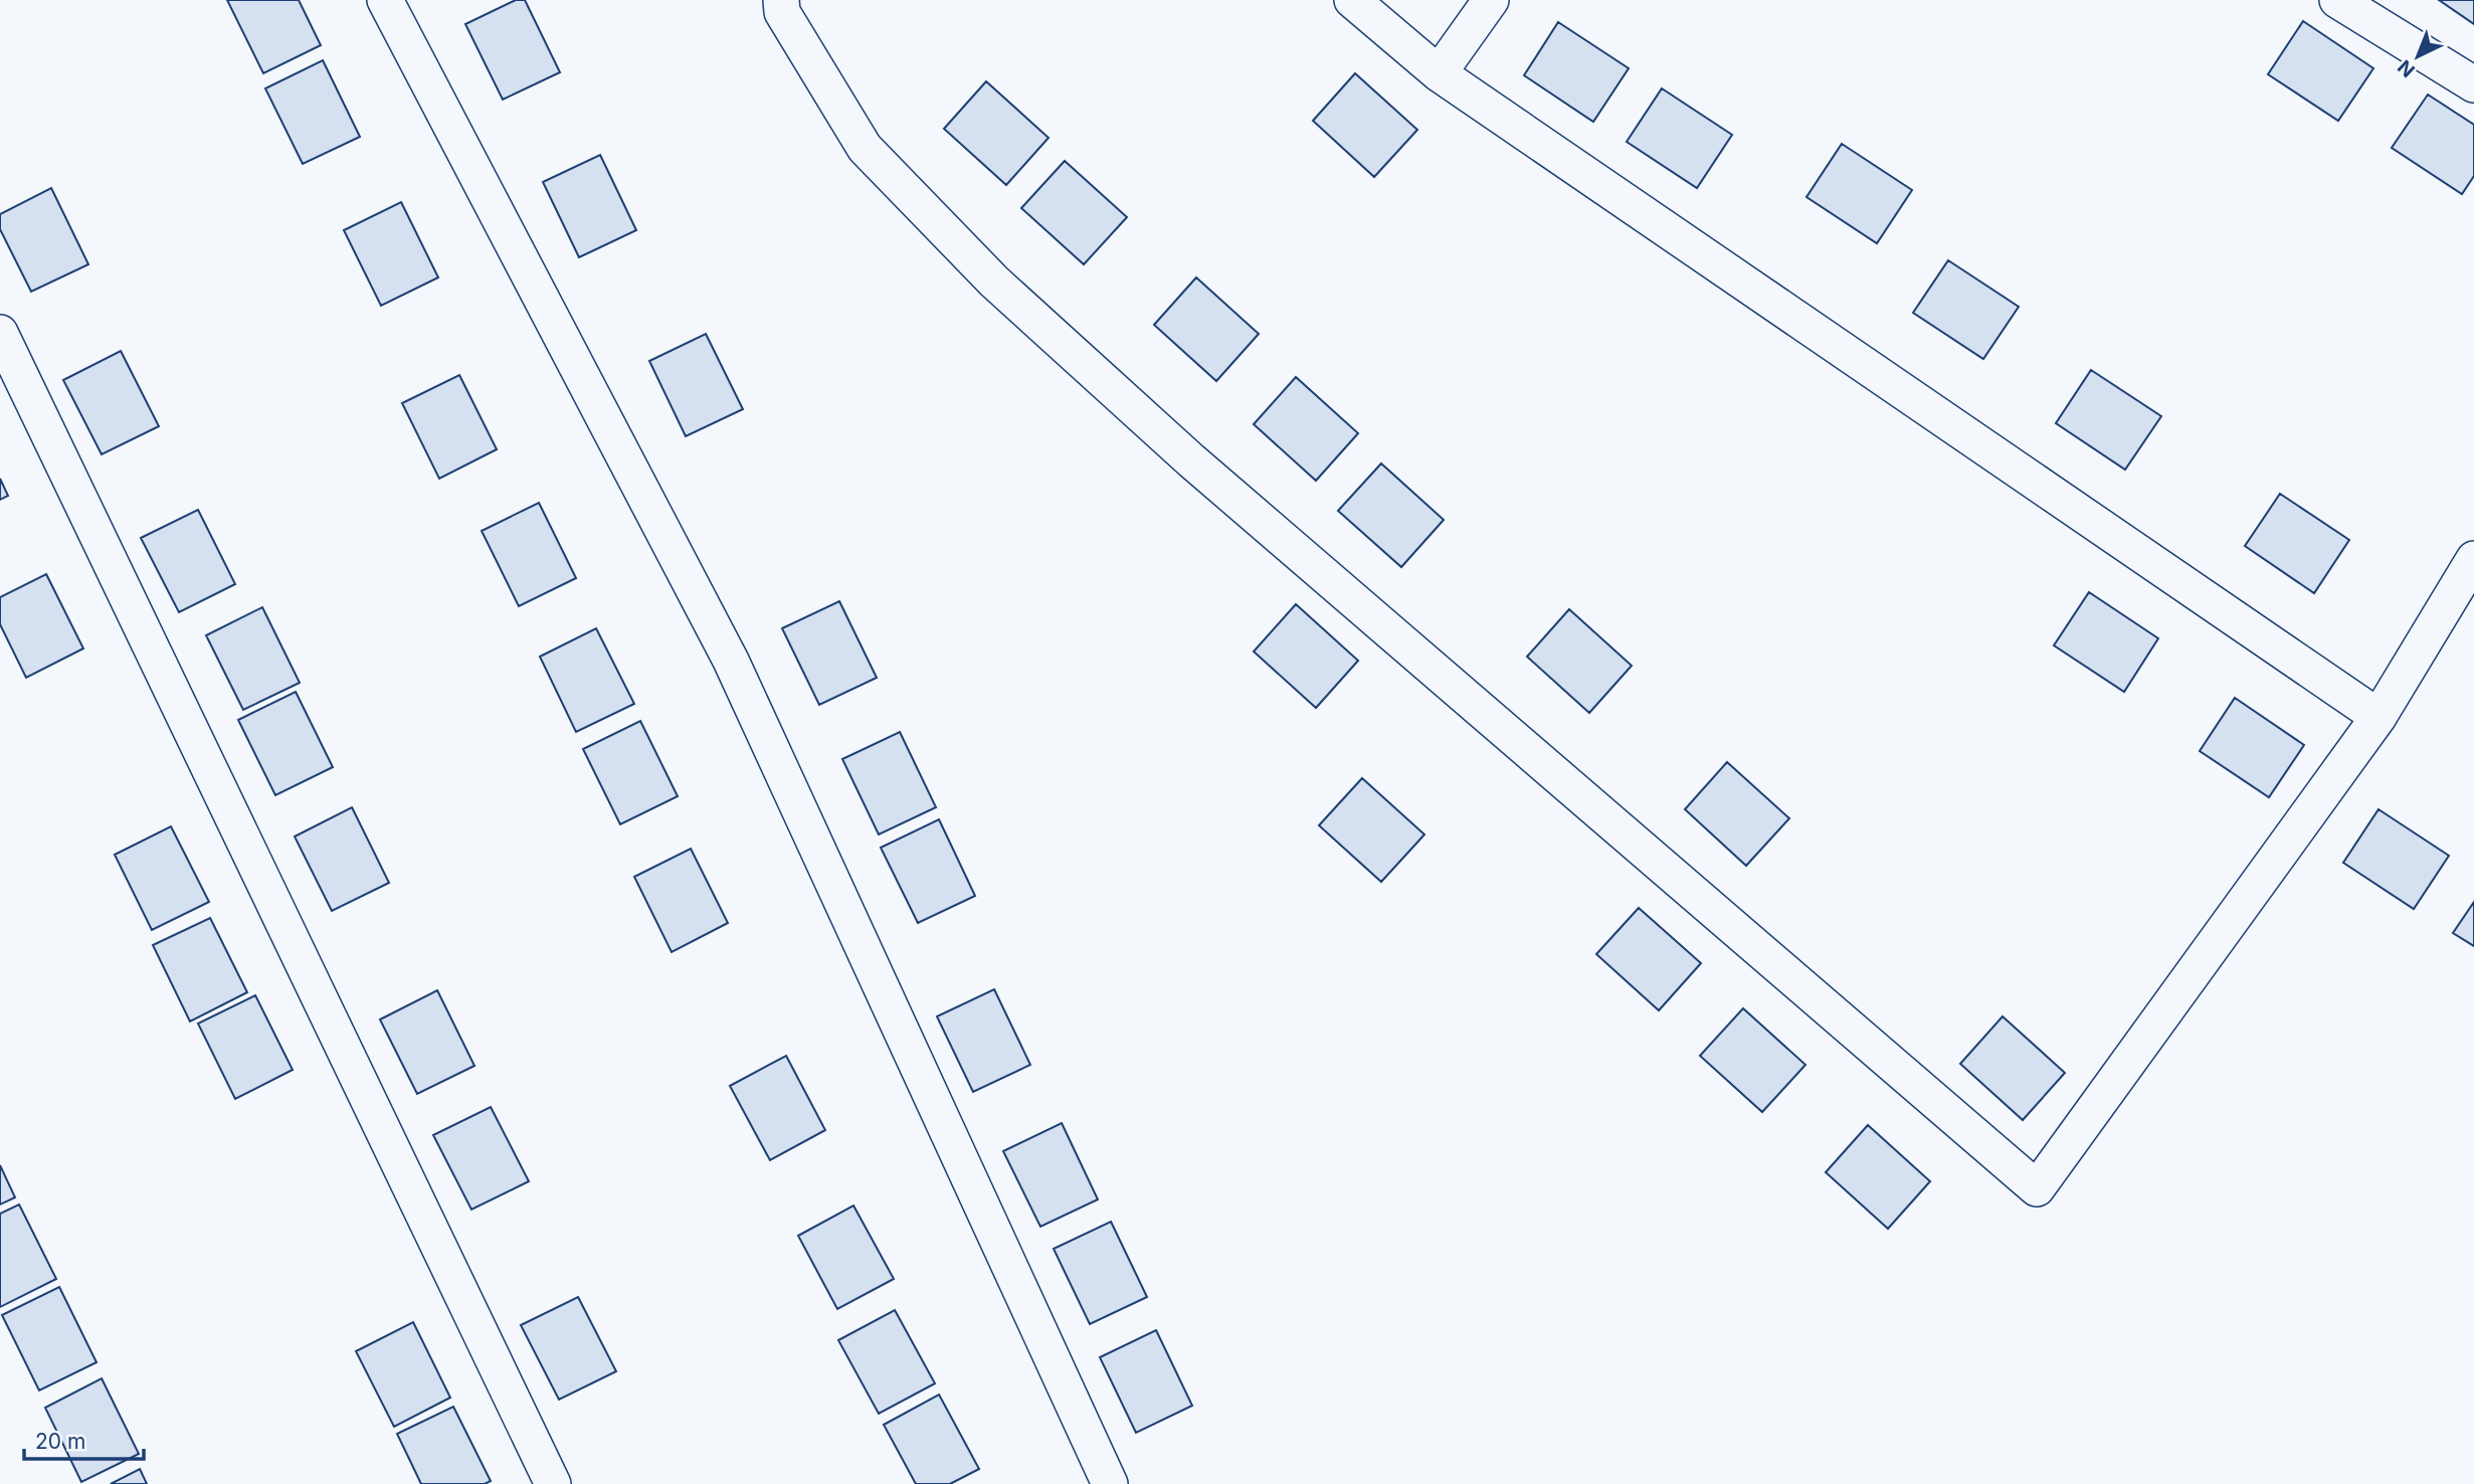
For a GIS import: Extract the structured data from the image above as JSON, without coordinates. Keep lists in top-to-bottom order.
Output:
{
  "scale_bar": "20 m",
  "north": "bottom left"
}
